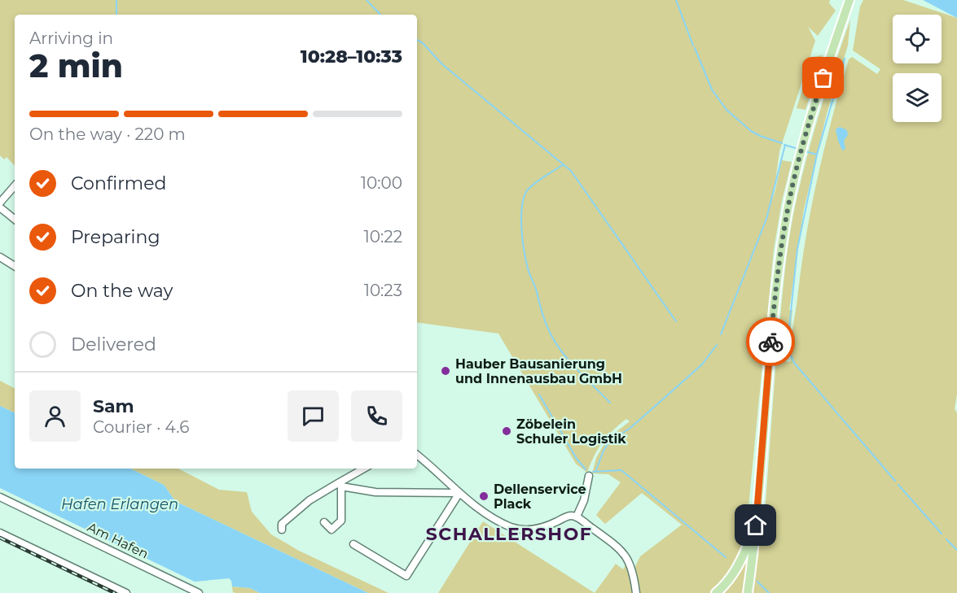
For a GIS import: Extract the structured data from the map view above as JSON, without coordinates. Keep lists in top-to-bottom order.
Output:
{
  "streets": {
    "street": ["Am Hafen"]
  },
  "districts": ["SCHALLERSHOF"],
  "water": ["Hafen Erlangen"],
  "places": ["Hauber Bausanierung und Innenausbau GmbH", "Zöbelein Schuler Logistik", "Dellenservice Plack"],
  "page": {
    "heading": ["2 min", "Arriving in", "10:28–10:33"],
    "panel": ["Sam", "Courier · 4.6"],
    "bar": "On the way · 220 m",
    "list": [
      ["Confirmed", "10:00"],
      ["Preparing", "10:22"],
      ["On the way", "10:23"],
      "Delivered"
    ]
  }
}
